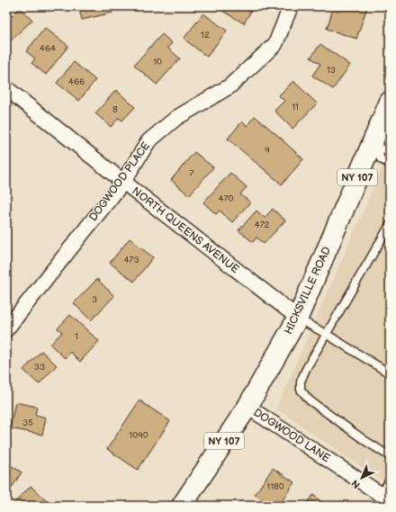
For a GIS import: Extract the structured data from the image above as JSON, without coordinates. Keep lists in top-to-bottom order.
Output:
{
  "streets": {
    "main road": ["NY 107", "HICKSVILLE ROAD"],
    "street": ["DOGWOOD PLACE", "NORTH QUEENS AVENUE", "DOGWOOD LANE"]
  },
  "crossings": [
    ["DOGWOOD PLACE", "NORTH QUEENS AVENUE"],
    ["NORTH QUEENS AVENUE", "HICKSVILLE ROAD"],
    ["HICKSVILLE ROAD", "DOGWOOD LANE"]
  ],
  "house_numbers": [
    "12",
    "464",
    "10",
    "13",
    "466",
    "11",
    "8",
    "9",
    "7",
    "470",
    "472",
    "473",
    "3",
    "1",
    "33",
    "35",
    "1090",
    "1180"
  ],
  "north": "bottom left"
}
